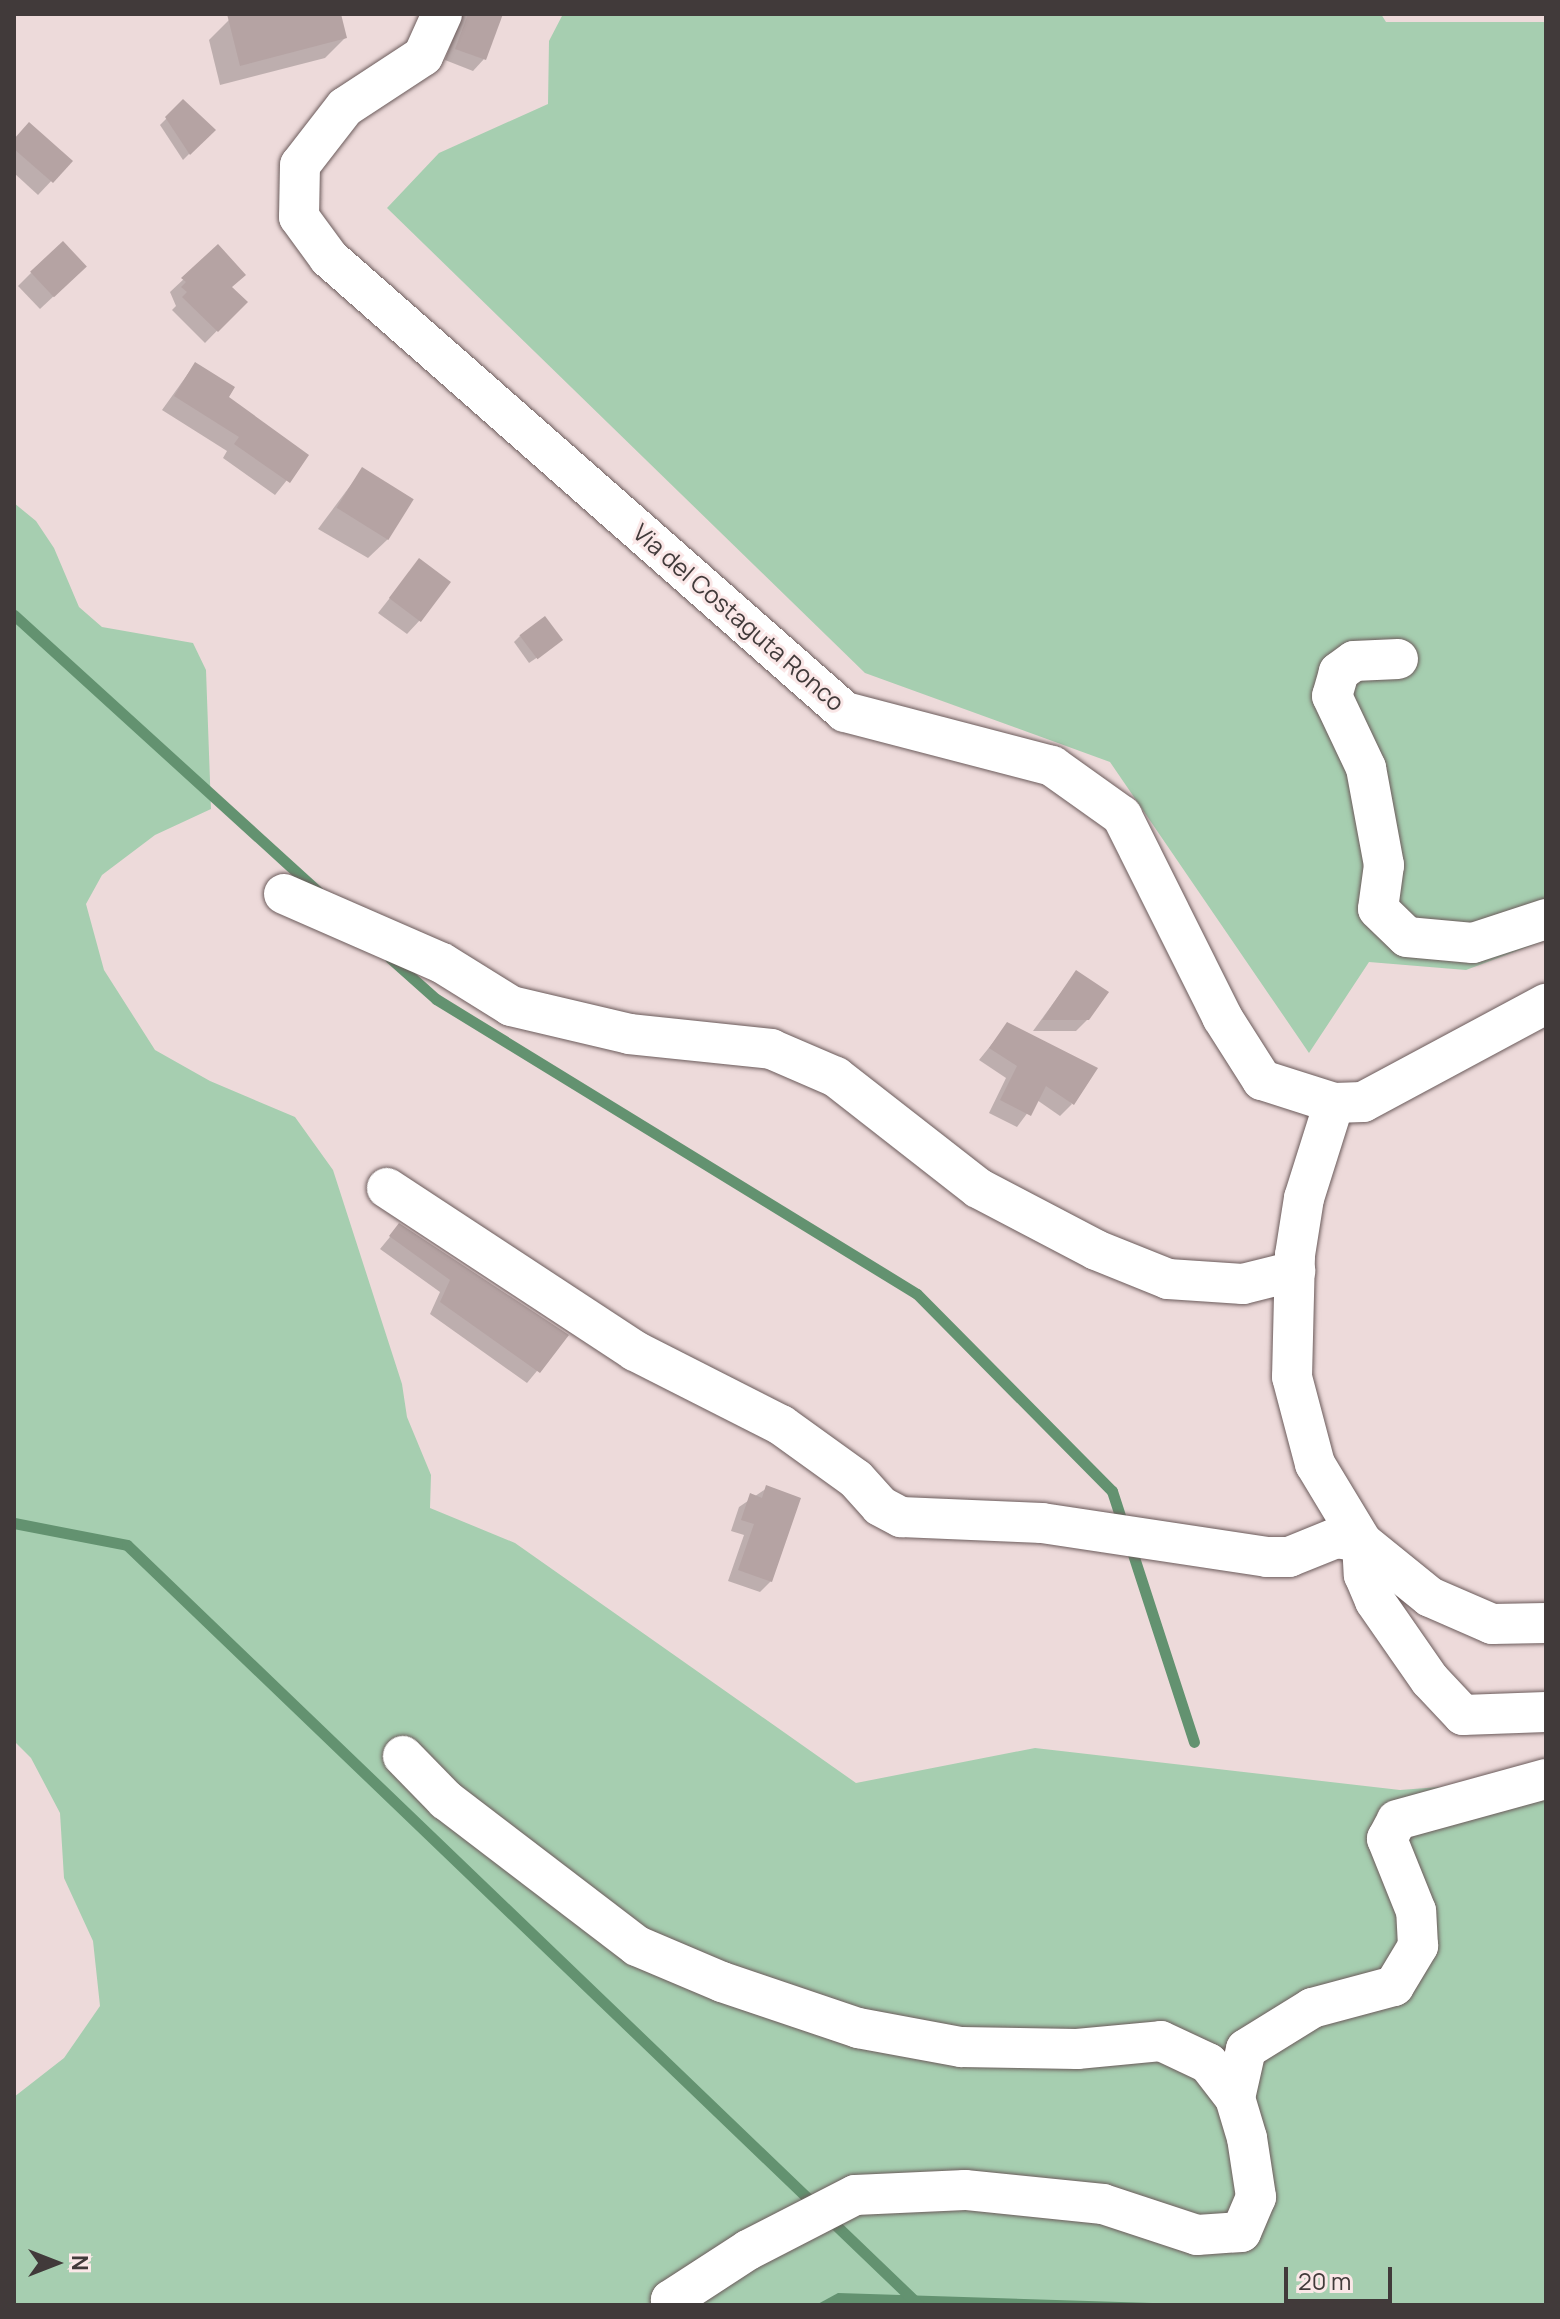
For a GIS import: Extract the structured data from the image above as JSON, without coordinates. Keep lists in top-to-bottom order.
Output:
{
  "streets": {
    "street": ["Via del Costaguta Ronco"]
  },
  "scale_bar": "20 m",
  "north": "right"
}
